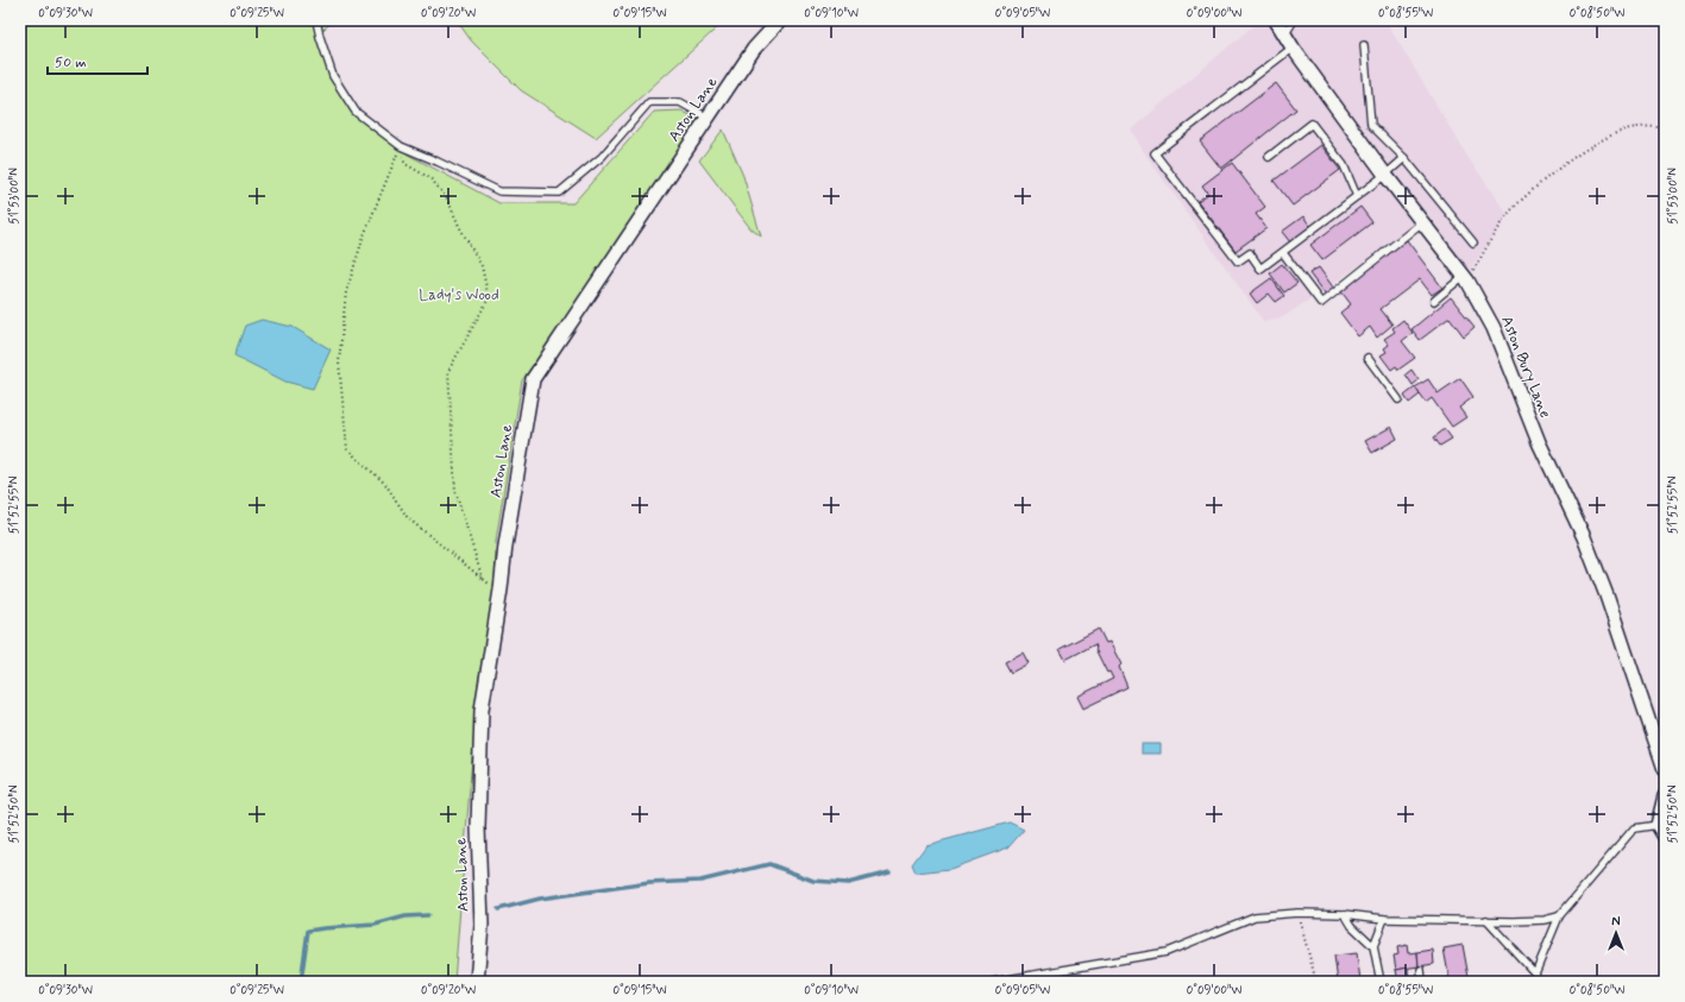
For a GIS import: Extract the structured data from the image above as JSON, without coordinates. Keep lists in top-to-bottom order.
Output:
{
  "streets": {
    "street": ["Aston Lane", "Aston Bury Lane"]
  },
  "parks": ["Lady's Wood"],
  "scale_bar": "50 m",
  "north": "top",
  "coordinates": [
    "0°09'30\"W",
    "0°09'25\"W",
    "0°09'20\"W",
    "0°09'15\"W",
    "0°09'10\"W",
    "0°09'05\"W",
    "0°09'00\"W",
    "0°08'55\"W",
    "0°08'50\"W",
    "51°53'00\"N",
    "51°52'55\"N",
    "51°52'50\"N"
  ]
}
